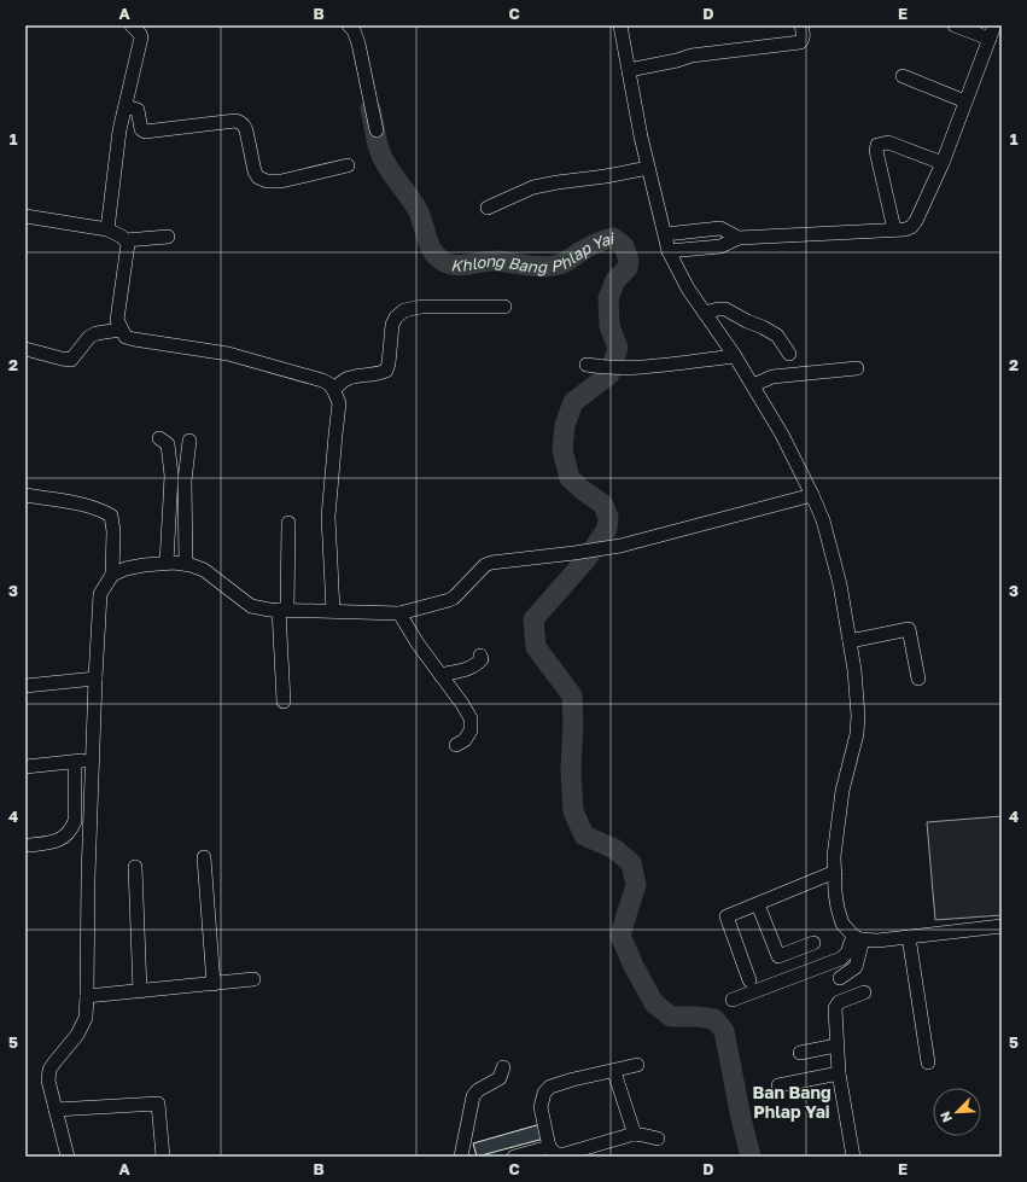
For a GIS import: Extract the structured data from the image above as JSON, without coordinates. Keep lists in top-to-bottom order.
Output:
{
  "districts": ["Ban Bang Phlap Yai"],
  "water": ["Khlong Bang Phlap Yai"],
  "north": "bottom left",
  "grid": {
    "columns": [
      "A",
      "B",
      "C",
      "D",
      "E"
    ],
    "rows": [
      "1",
      "2",
      "3",
      "4",
      "5"
    ]
  }
}
